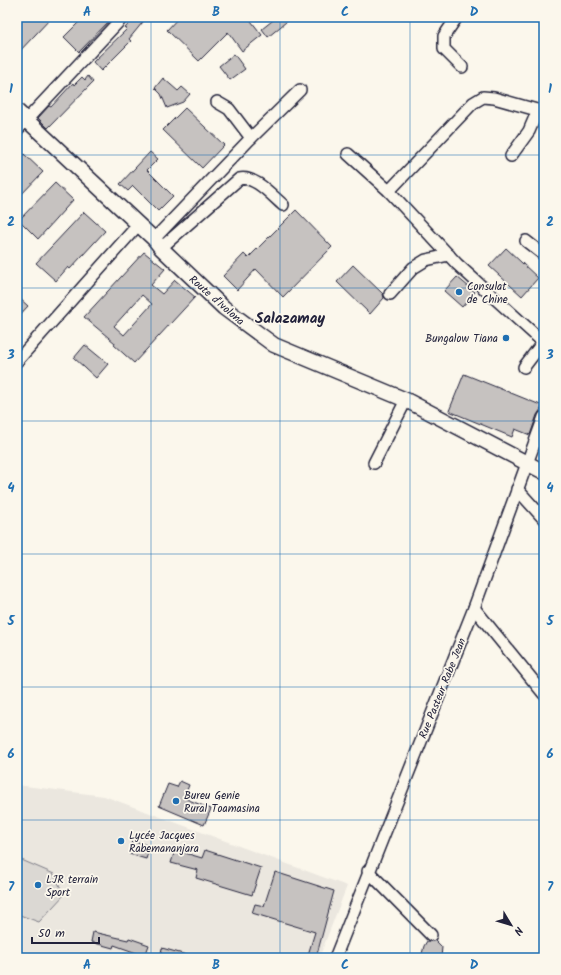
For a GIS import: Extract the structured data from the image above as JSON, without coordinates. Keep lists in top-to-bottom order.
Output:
{
  "streets": {
    "main road": ["Route d'Ivolona"],
    "street": ["Rue Pasteur Rabe Jean"]
  },
  "crossings": [
    ["Route d'Ivolona", "Rue Pasteur Rabe Jean"]
  ],
  "districts": ["Salazamay"],
  "places": [
    "Consulat de Chine",
    "Bungalow Tiana",
    "Bureu Genie Rural Toamasina",
    "Lycée Jacques Rabemananjara",
    "LJR terrain Sport"
  ],
  "scale_bar": "50 m",
  "north": "bottom right",
  "grid": {
    "columns": [
      "A",
      "B",
      "C",
      "D"
    ],
    "rows": [
      "1",
      "2",
      "3",
      "4",
      "5",
      "6",
      "7"
    ]
  }
}
